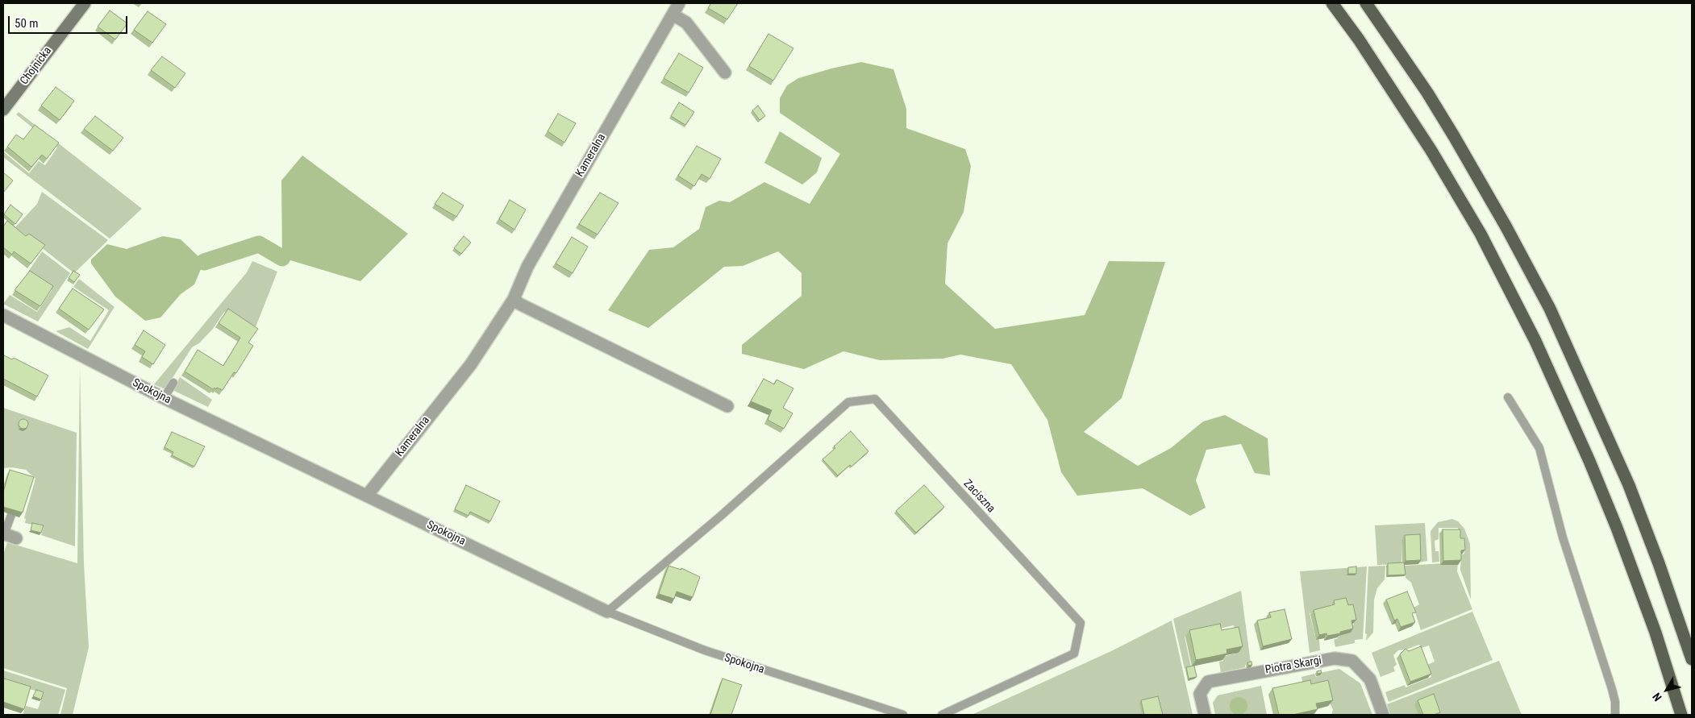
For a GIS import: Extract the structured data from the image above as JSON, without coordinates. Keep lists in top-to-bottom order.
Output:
{
  "streets": {
    "street": [
      "Chojnicka",
      "Kameralna",
      "Spokojna",
      "Piotra Skargi"
    ],
    "lane": ["Zaciszna"]
  },
  "crossings": [
    ["Kameralna", "Spokojna"],
    ["Spokojna", "Zaciszna"]
  ],
  "scale_bar": "50 m",
  "north": "bottom left"
}
